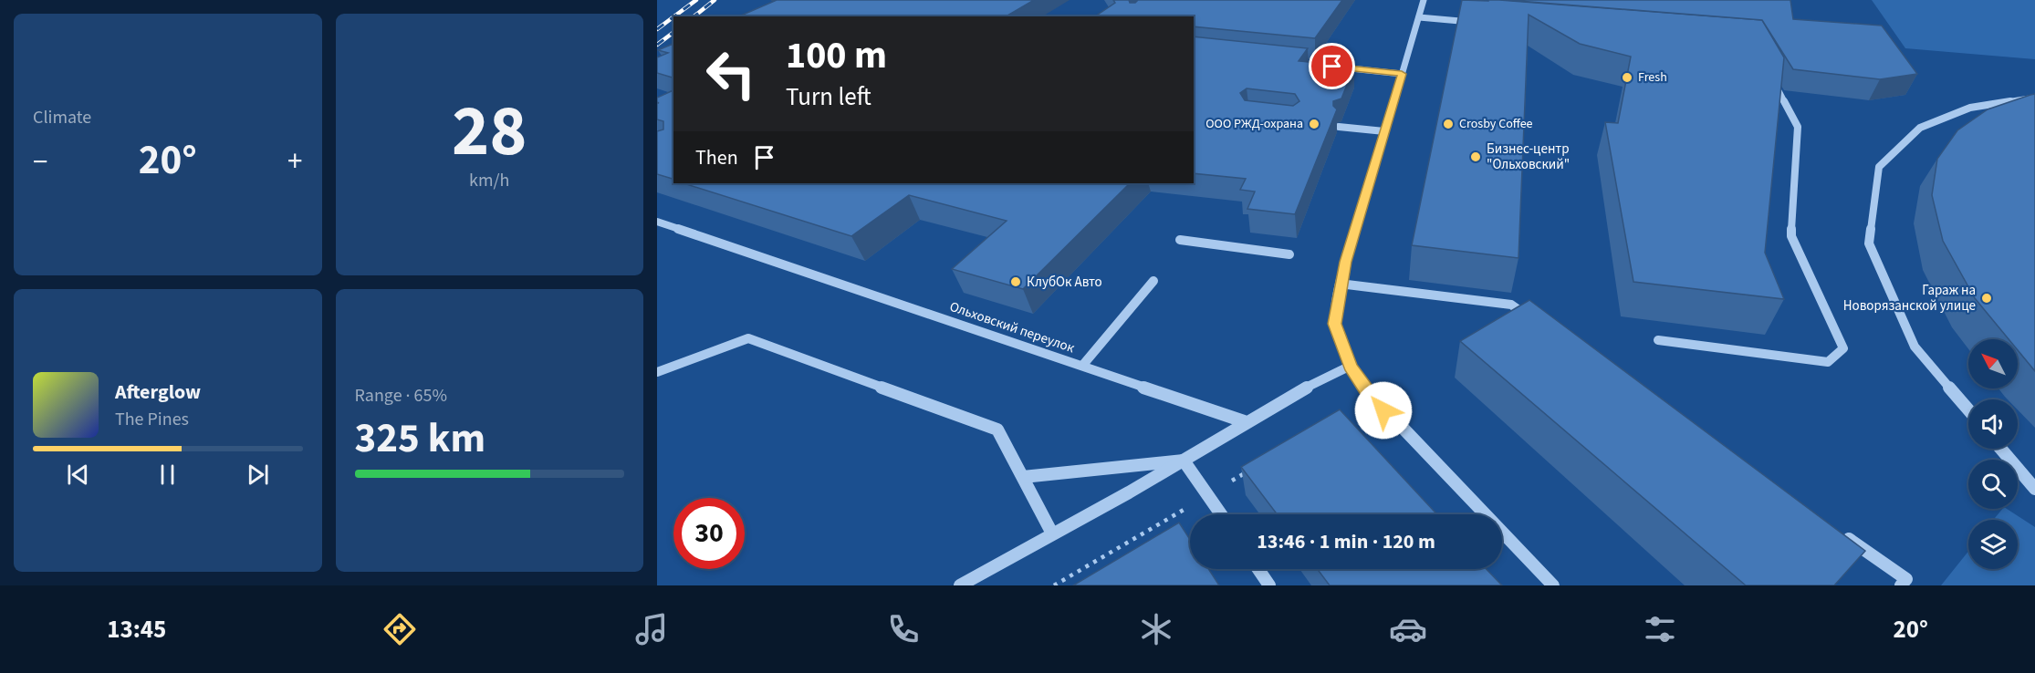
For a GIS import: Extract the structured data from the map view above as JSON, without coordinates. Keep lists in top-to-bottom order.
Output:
{
  "streets": {
    "street": ["Ольховский переулок"]
  },
  "places": [
    "Fresh",
    "ООО РЖД-охрана",
    "Crosby Coffee",
    "Бизнес-центр \"Ольховский\"",
    "КлубОк Авто",
    "Гараж на Новорязанской улице"
  ],
  "north": "top left",
  "page": {
    "tile": [
      "Climate",
      ["28", "km/h"],
      ["Range · 65%", "325 km"]
    ],
    "turn": ["100 m", "Turn left"],
    "then": "Then",
    "heat": ["−", "20°", "+"],
    "song": ["Afterglow", "The Pines"],
    "limit": "30",
    "trip": "13:46 · 1 min · 120 m",
    "tabs": ["13:45", "20°"]
  }
}
